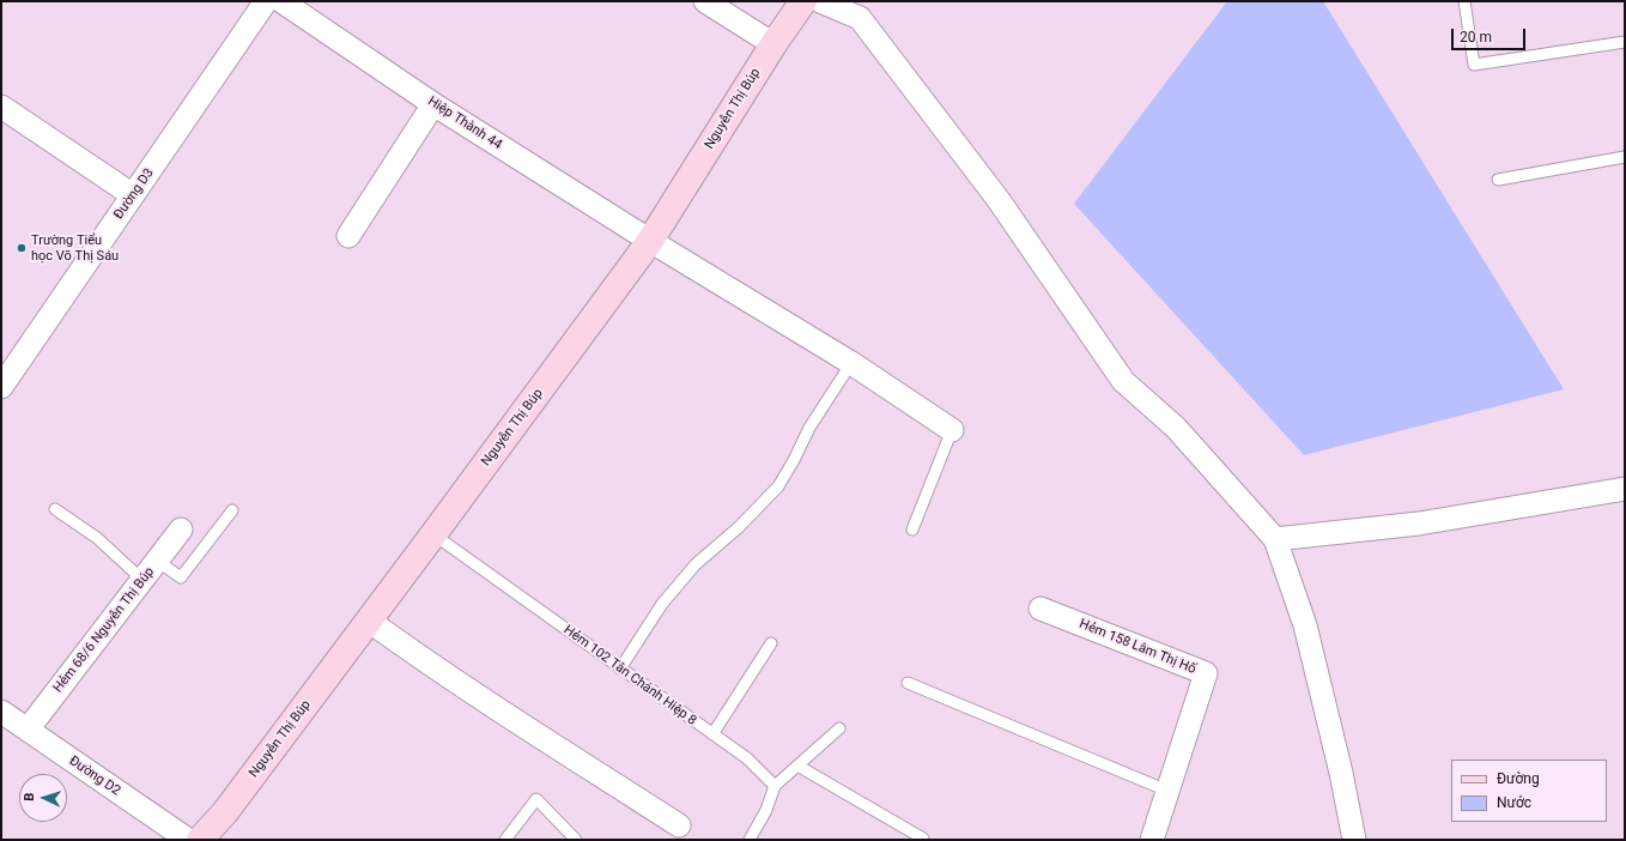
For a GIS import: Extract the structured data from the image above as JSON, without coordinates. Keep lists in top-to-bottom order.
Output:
{
  "streets": {
    "street": [
      "Nguyễn Thị Búp",
      "Hiệp Thành 44",
      "Đường D3",
      "Hẻm 68/6 Nguyễn Thị Búp",
      "Hẻm 158 Lâm Thị Hố",
      "Đường D2"
    ],
    "lane": ["Hẻm 102 Tân Chánh Hiệp 8"]
  },
  "crossings": [
    ["Nguyễn Thị Búp", "Hiệp Thành 44"],
    ["Nguyễn Thị Búp", "Hẻm 102 Tân Chánh Hiệp 8"],
    ["Hẻm 68/6 Nguyễn Thị Búp", "Đường D2"]
  ],
  "places": ["Trường Tiểu học Võ Thị Sáu"],
  "legend": ["Đường", "Nước"],
  "scale_bar": "20 m",
  "north": "left"
}
